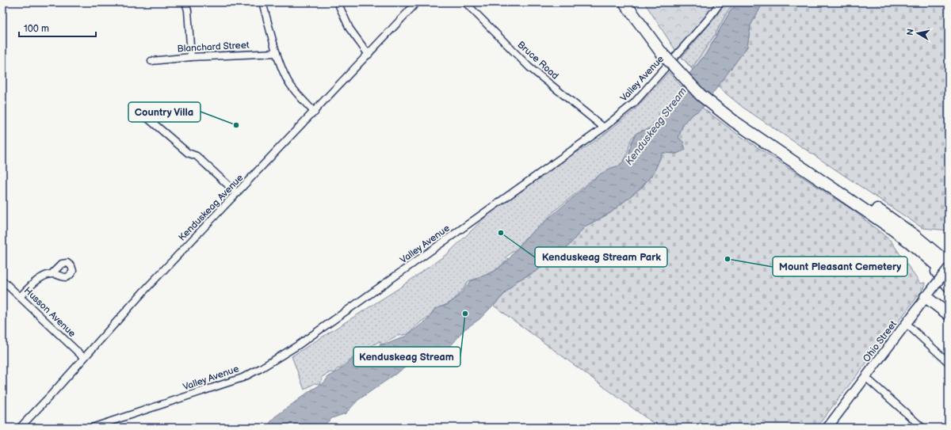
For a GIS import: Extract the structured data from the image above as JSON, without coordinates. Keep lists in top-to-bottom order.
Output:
{
  "streets": {
    "street": [
      "Blanchard Street",
      "Bruce Road",
      "Valley Avenue",
      "Kenduskeag Avenue",
      "Husson Avenue",
      "Ohio Street"
    ]
  },
  "crossings": [
    ["Bruce Road", "Valley Avenue"],
    ["Kenduskeag Avenue", "Husson Avenue"]
  ],
  "water": ["Kenduskeag Stream"],
  "places": [
    "Country Villa",
    "Kenduskeag Stream Park",
    "Mount Pleasant Cemetery",
    "Kenduskeag Stream"
  ],
  "scale_bar": "100 m",
  "north": "left"
}
